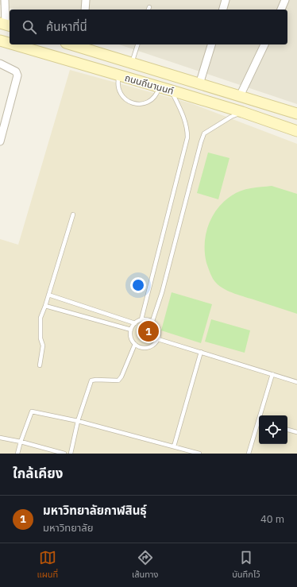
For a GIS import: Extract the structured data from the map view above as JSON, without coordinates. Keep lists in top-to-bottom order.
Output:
{
  "streets": {
    "main road": ["ถนนถีนานนท์"]
  },
  "page": {
    "search": "ค้นหาที่นี่",
    "pins": "1",
    "heading": "ใกล้เคียง",
    "list": [
      {
        "mark": "1",
        "name": "มหาวิทยาลัยกาฬสินธุ์",
        "note": "มหาวิทยาลัย",
        "value": "40 m"
      }
    ],
    "nav": ["แผนที่", "เส้นทาง", "บันทึกไว้"]
  }
}
